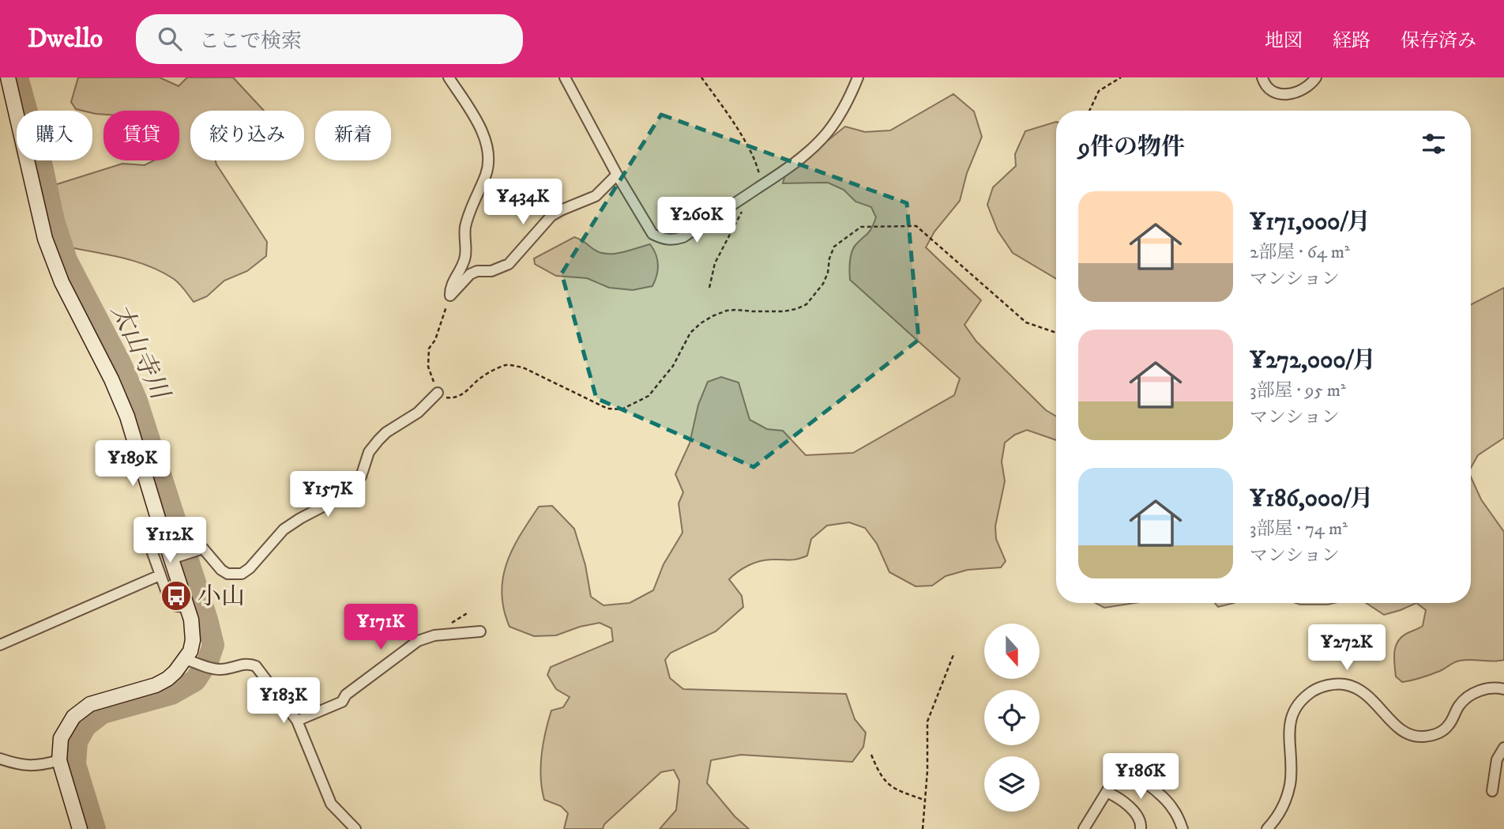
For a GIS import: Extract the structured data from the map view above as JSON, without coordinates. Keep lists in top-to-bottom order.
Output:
{
  "water": ["太山寺川"],
  "places": {
    "bus stop": ["小山"]
  },
  "north": "bottom",
  "page": {
    "header": "Dwello",
    "search": "ここで検索",
    "nav": ["地図", "経路", "保存済み"],
    "chip": [
      "購入",
      "賃貸",
      "絞り込み",
      "新着"
    ],
    "heading": "9件の物件",
    "list": [
      {
        "name": "¥171,000/月",
        "note": "2部屋 · 64 m² · マンション"
      },
      {
        "name": "¥272,000/月",
        "note": "3部屋 · 95 m² · マンション"
      },
      {
        "name": "¥186,000/月",
        "note": "3部屋 · 74 m² · マンション"
      }
    ],
    "price": [
      "¥434K",
      "¥260K",
      "¥189K",
      "¥157K",
      "¥112K",
      "¥171K",
      "¥272K",
      "¥183K",
      "¥186K"
    ]
  }
}
